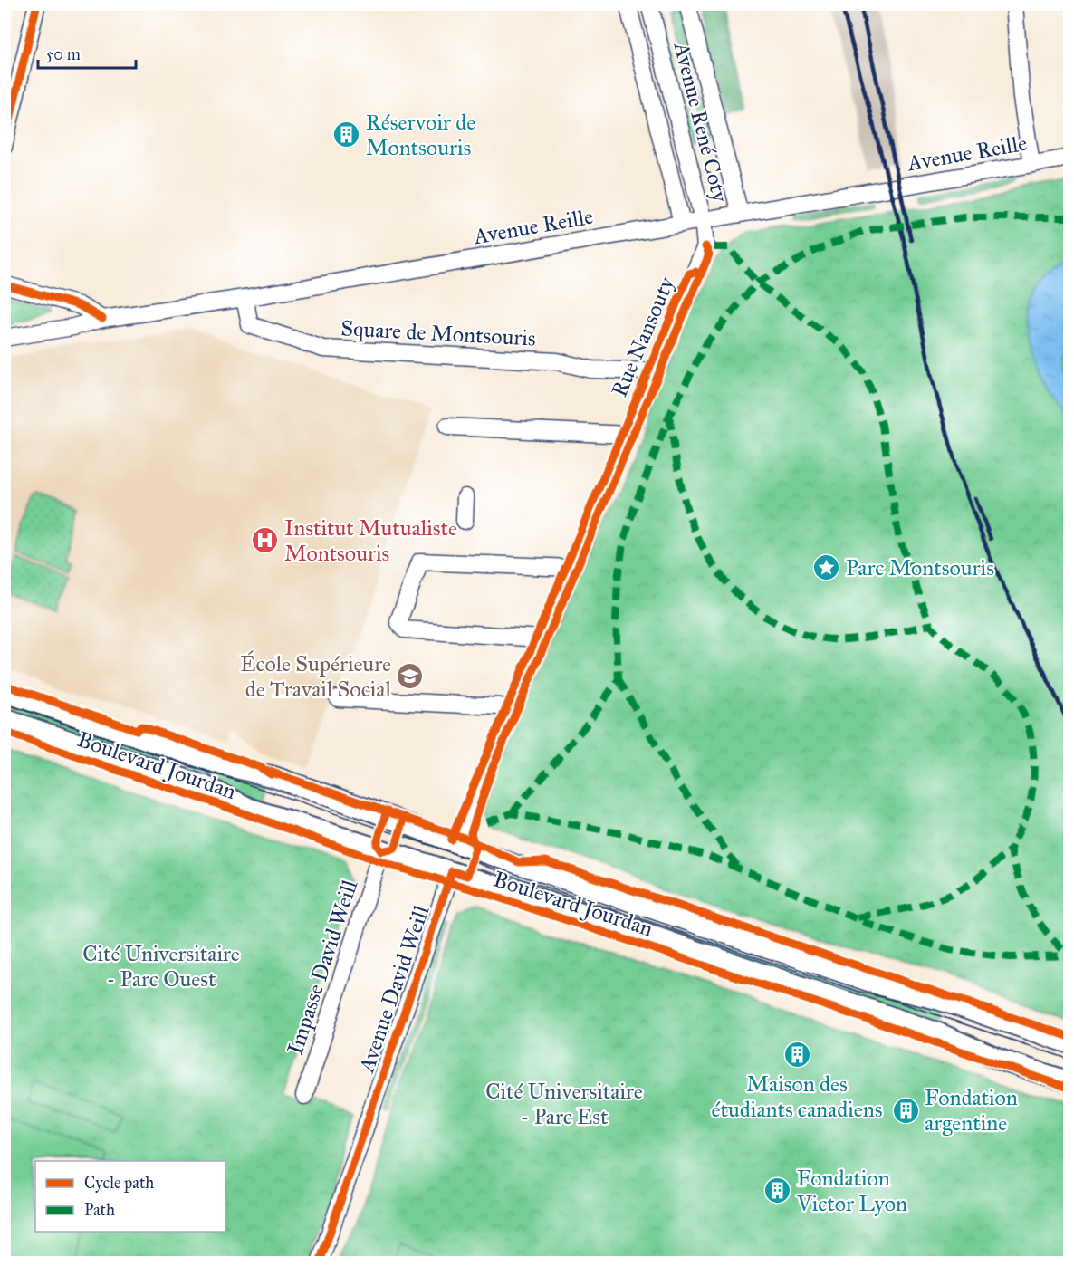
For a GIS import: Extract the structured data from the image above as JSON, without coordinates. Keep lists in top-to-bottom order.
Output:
{
  "streets": {
    "main road": ["Boulevard Jourdan"],
    "street": [
      "Avenue René Coty",
      "Avenue Reille",
      "Square de Montsouris",
      "Rue Nansouty",
      "Impasse David Weill",
      "Avenue David Weill"
    ]
  },
  "crossings": [
    ["Avenue René Coty", "Avenue Reille"],
    ["Avenue René Coty", "Rue Nansouty"],
    ["Avenue Reille", "Square de Montsouris"],
    ["Avenue Reille", "Rue Nansouty"],
    ["Square de Montsouris", "Rue Nansouty"],
    ["Rue Nansouty", "Boulevard Jourdan"],
    ["Boulevard Jourdan", "Impasse David Weill"],
    ["Boulevard Jourdan", "Avenue David Weill"]
  ],
  "parks": ["Cité Universitaire - Parc Ouest", "Cité Universitaire - Parc Est"],
  "places": {
    "building": [
      "Réservoir de Montsouris",
      "Maison des étudiants canadiens",
      "Fondation argentine",
      "Fondation Victor Lyon"
    ],
    "hospital": ["Institut Mutualiste Montsouris"],
    "place": ["Parc Montsouris"],
    "school or university": ["École Supérieure de Travail Social"]
  },
  "legend": ["Cycle path", "Path"],
  "scale_bar": "50 m"
}
